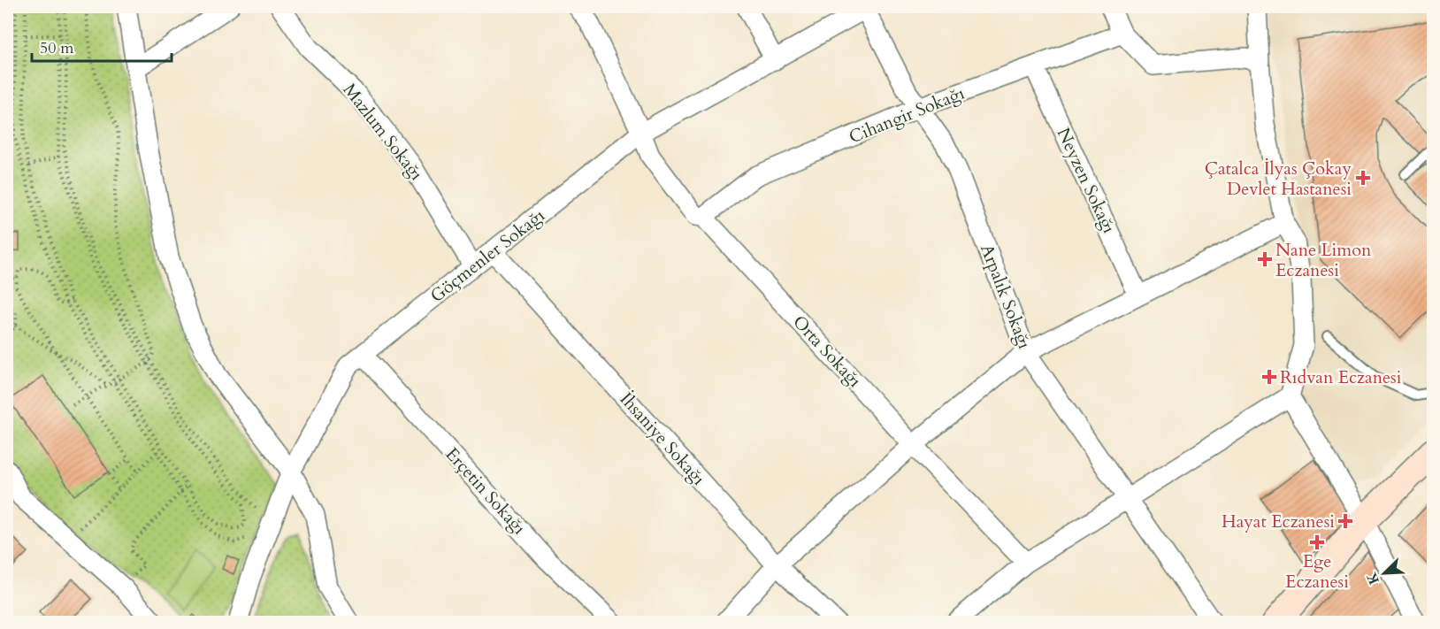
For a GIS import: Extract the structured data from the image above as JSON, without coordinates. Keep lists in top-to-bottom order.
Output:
{
  "streets": {
    "street": [
      "Cihangir Sokağı",
      "Mazlum Sokağı",
      "Neyzen Sokağı",
      "Göçmenler Sokağı",
      "Arpalık Sokağı",
      "Orta Sokağı",
      "İhsaniye Sokağı",
      "Erçetin Sokağı"
    ]
  },
  "crossings": [
    ["Cihangir Sokağı", "Neyzen Sokağı"],
    ["Cihangir Sokağı", "Arpalık Sokağı"],
    ["Cihangir Sokağı", "Orta Sokağı"],
    ["Mazlum Sokağı", "Göçmenler Sokağı"],
    ["Göçmenler Sokağı", "Arpalık Sokağı"],
    ["Göçmenler Sokağı", "Orta Sokağı"],
    ["Göçmenler Sokağı", "İhsaniye Sokağı"],
    ["Göçmenler Sokağı", "Erçetin Sokağı"]
  ],
  "places": {
    "health": [
      "Çatalca İlyas Çokay Devlet Hastanesi",
      "Nane Limon Eczanesi",
      "Rıdvan Eczanesi",
      "Hayat Eczanesi",
      "Ege Eczanesi"
    ]
  },
  "scale_bar": "50 m",
  "north": "bottom left"
}
